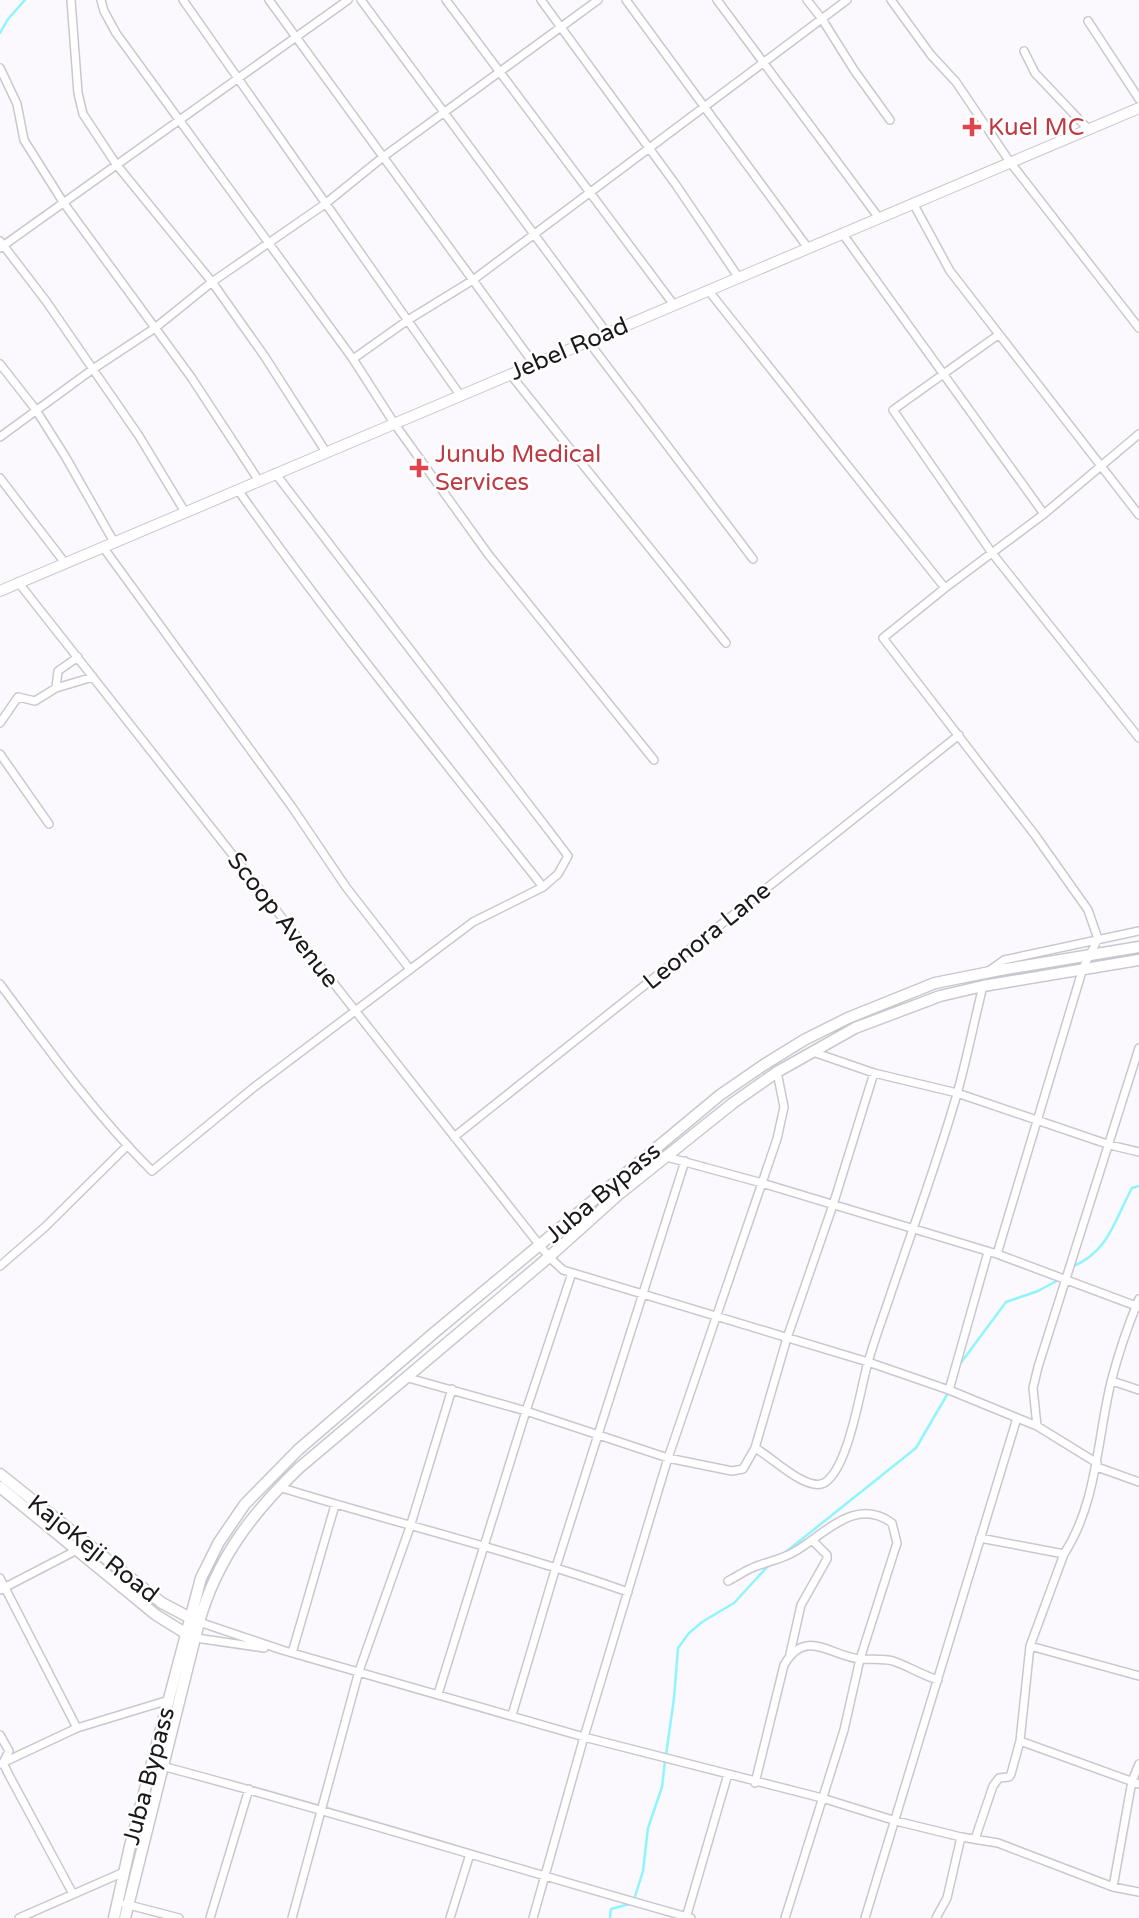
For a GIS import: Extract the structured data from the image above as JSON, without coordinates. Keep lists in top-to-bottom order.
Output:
{
  "streets": {
    "main road": ["Jebel Road", "Juba Bypass", "KajoKeji Road"],
    "street": ["Scoop Avenue", "Leonora Lane"]
  },
  "crossings": [
    ["Jebel Road", "Scoop Avenue"],
    ["Scoop Avenue", "Leonora Lane"],
    ["Scoop Avenue", "Juba Bypass"],
    ["Juba Bypass", "KajoKeji Road"]
  ],
  "places": {
    "health": ["Kuel MC", "Junub Medical Services"]
  }
}
